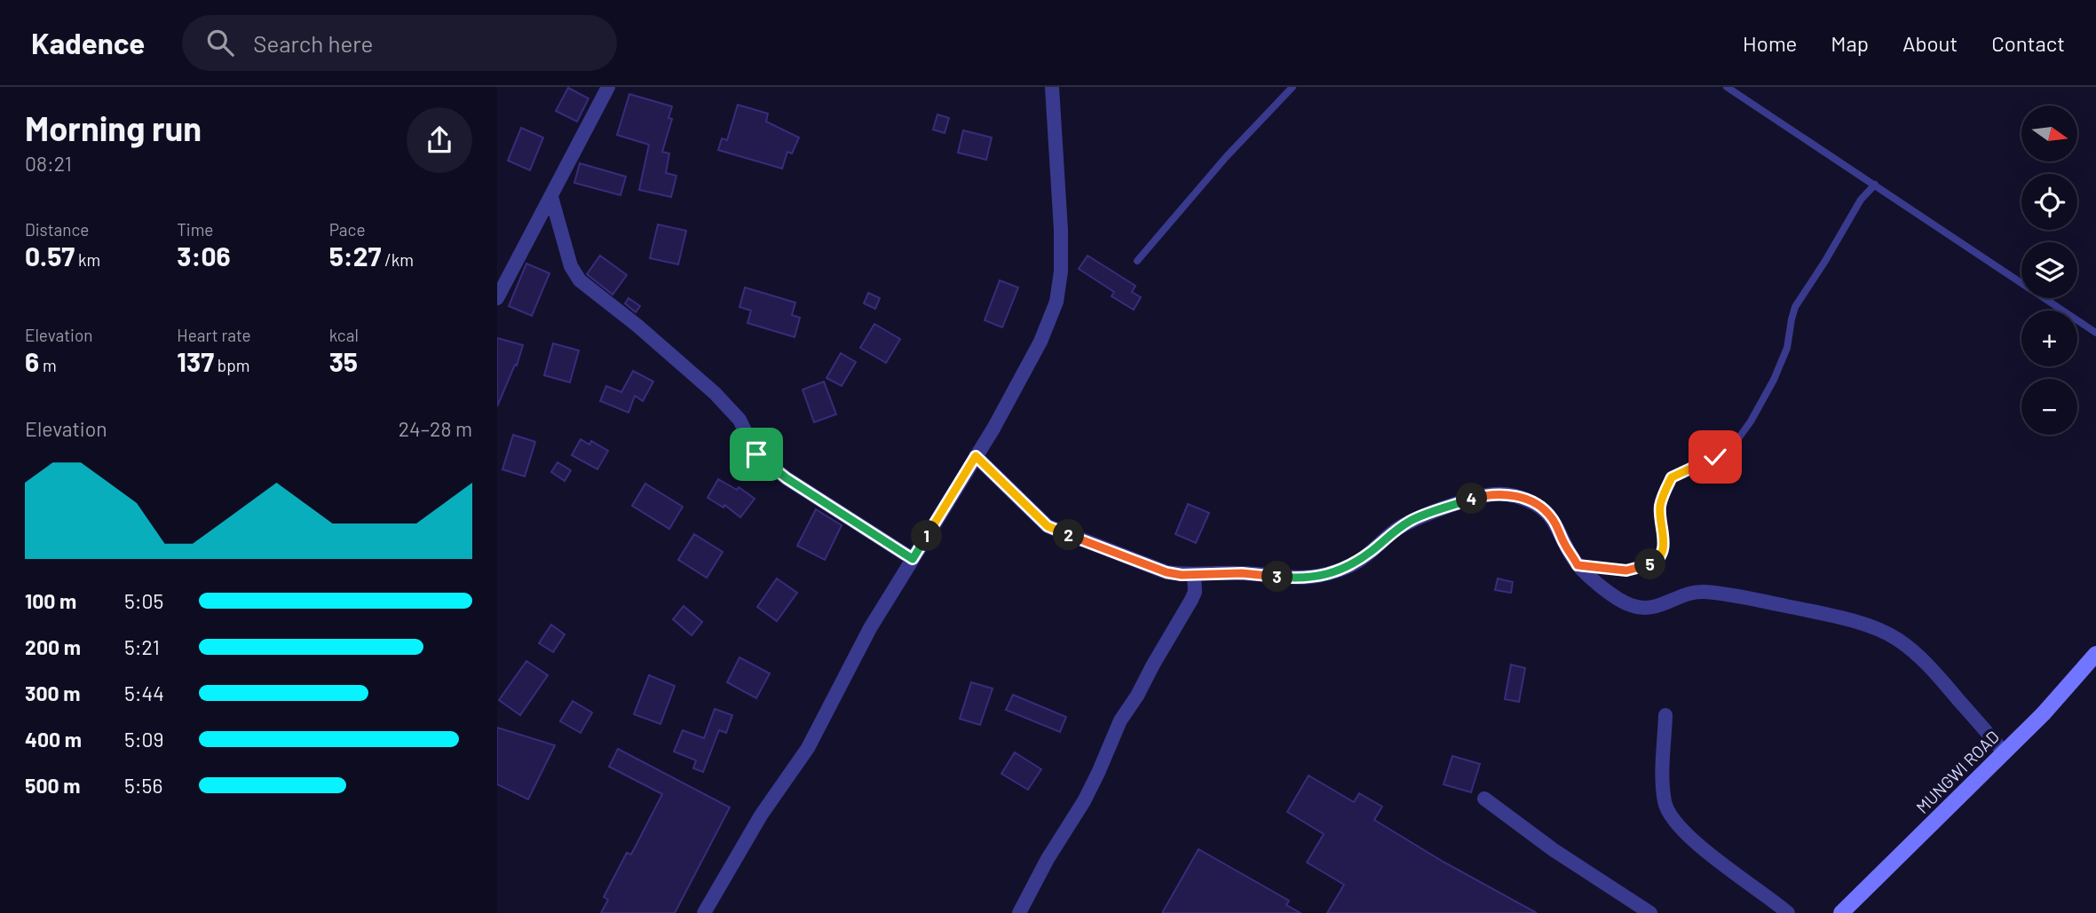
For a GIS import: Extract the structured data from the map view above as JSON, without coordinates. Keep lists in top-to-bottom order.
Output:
{
  "streets": {
    "street": ["MUNGWI ROAD"]
  },
  "north": "right",
  "page": {
    "header": "Kadence",
    "search": "Search here",
    "nav": [
      "Home",
      "Map",
      "About",
      "Contact"
    ],
    "heading": ["Morning run", "08:21"],
    "map_buttons": ["+", "−"],
    "stats": [
      ["Distance", "0.57 km"],
      ["Time", "3:06"],
      ["Pace", "5:27 /km"],
      ["Elevation", "6 m"],
      ["Heart rate", "137 bpm"],
      ["kcal", "35"]
    ],
    "chart": ["Elevation", "24–28 m"],
    "pins": [
      "4",
      "2",
      "1",
      "5",
      "3"
    ],
    "list": [
      {
        "name": "100 m",
        "note": "5:05"
      },
      {
        "name": "200 m",
        "note": "5:21"
      },
      {
        "name": "300 m",
        "note": "5:44"
      },
      {
        "name": "400 m",
        "note": "5:09"
      },
      {
        "name": "500 m",
        "note": "5:56"
      }
    ]
  }
}
